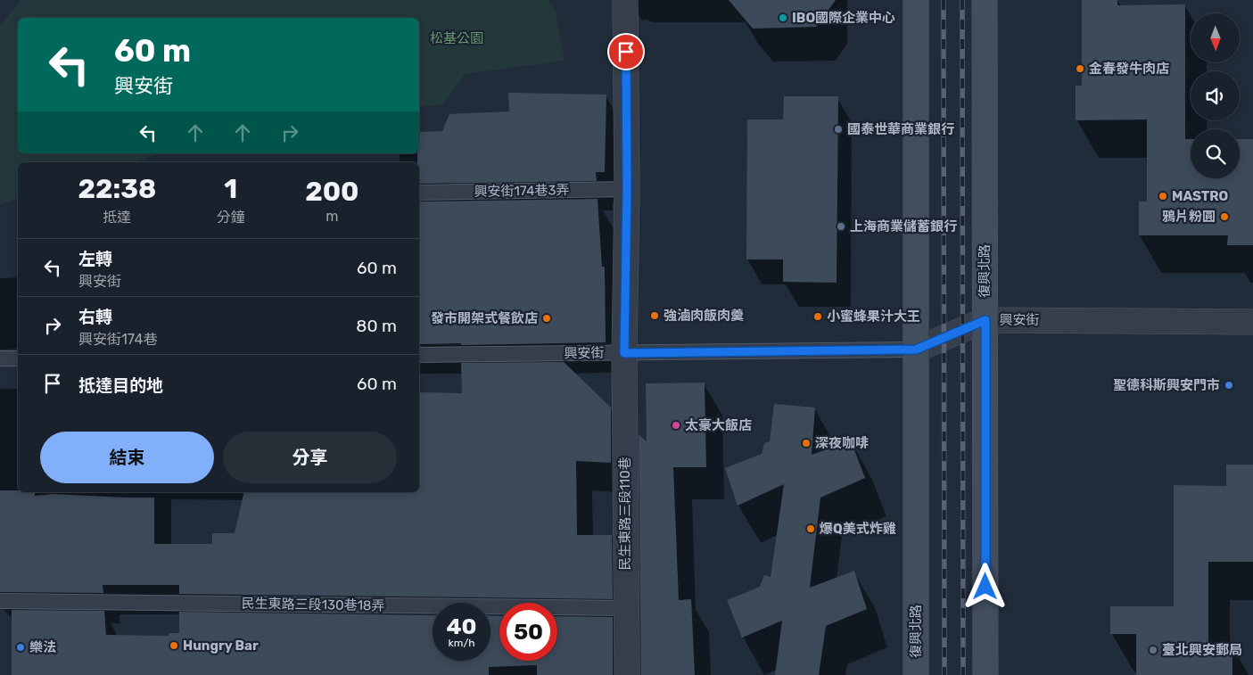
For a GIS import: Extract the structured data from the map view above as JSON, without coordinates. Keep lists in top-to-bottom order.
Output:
{
  "streets": {
    "main road": ["復興北路"],
    "street": ["興安街", "民生東路三段110巷"],
    "lane": ["興安街174巷3弄", "民生東路三段130巷18弄"]
  },
  "crossings": [
    ["興安街174巷3弄", "民生東路三段110巷"],
    ["復興北路", "興安街"],
    ["興安街", "民生東路三段110巷"],
    ["民生東路三段110巷", "民生東路三段130巷18弄"]
  ],
  "parks": ["松基公園"],
  "places": [
    "IBO國際企業中心",
    "金春發牛肉店",
    "國泰世華商業銀行",
    "MASTRO",
    "鴉片粉圓",
    "上海商業儲蓄銀行",
    "強滷肉飯肉羹",
    "小蜜蜂果汁大王",
    "發市開架式餐飲店",
    "聖德科斯興安門市",
    "太豪大飯店",
    "深夜咖啡",
    "爆Q美式炸雞",
    "Hungry Bar",
    "樂法",
    "臺北興安郵局"
  ],
  "north": "bottom",
  "page": {
    "turn": ["60 m", "興安街"],
    "eta": [
      "22:38",
      "抵達",
      "1",
      "分鐘",
      "200",
      "m"
    ],
    "list": [
      {
        "name": "左轉",
        "note": "興安街",
        "value": "60 m"
      },
      {
        "name": "右轉",
        "note": "興安街174巷",
        "value": "80 m"
      },
      {
        "name": "抵達目的地",
        "value": "60 m"
      }
    ],
    "buttons": ["結束", "分享"],
    "speed": "40 km/h",
    "limit": "50"
  }
}
